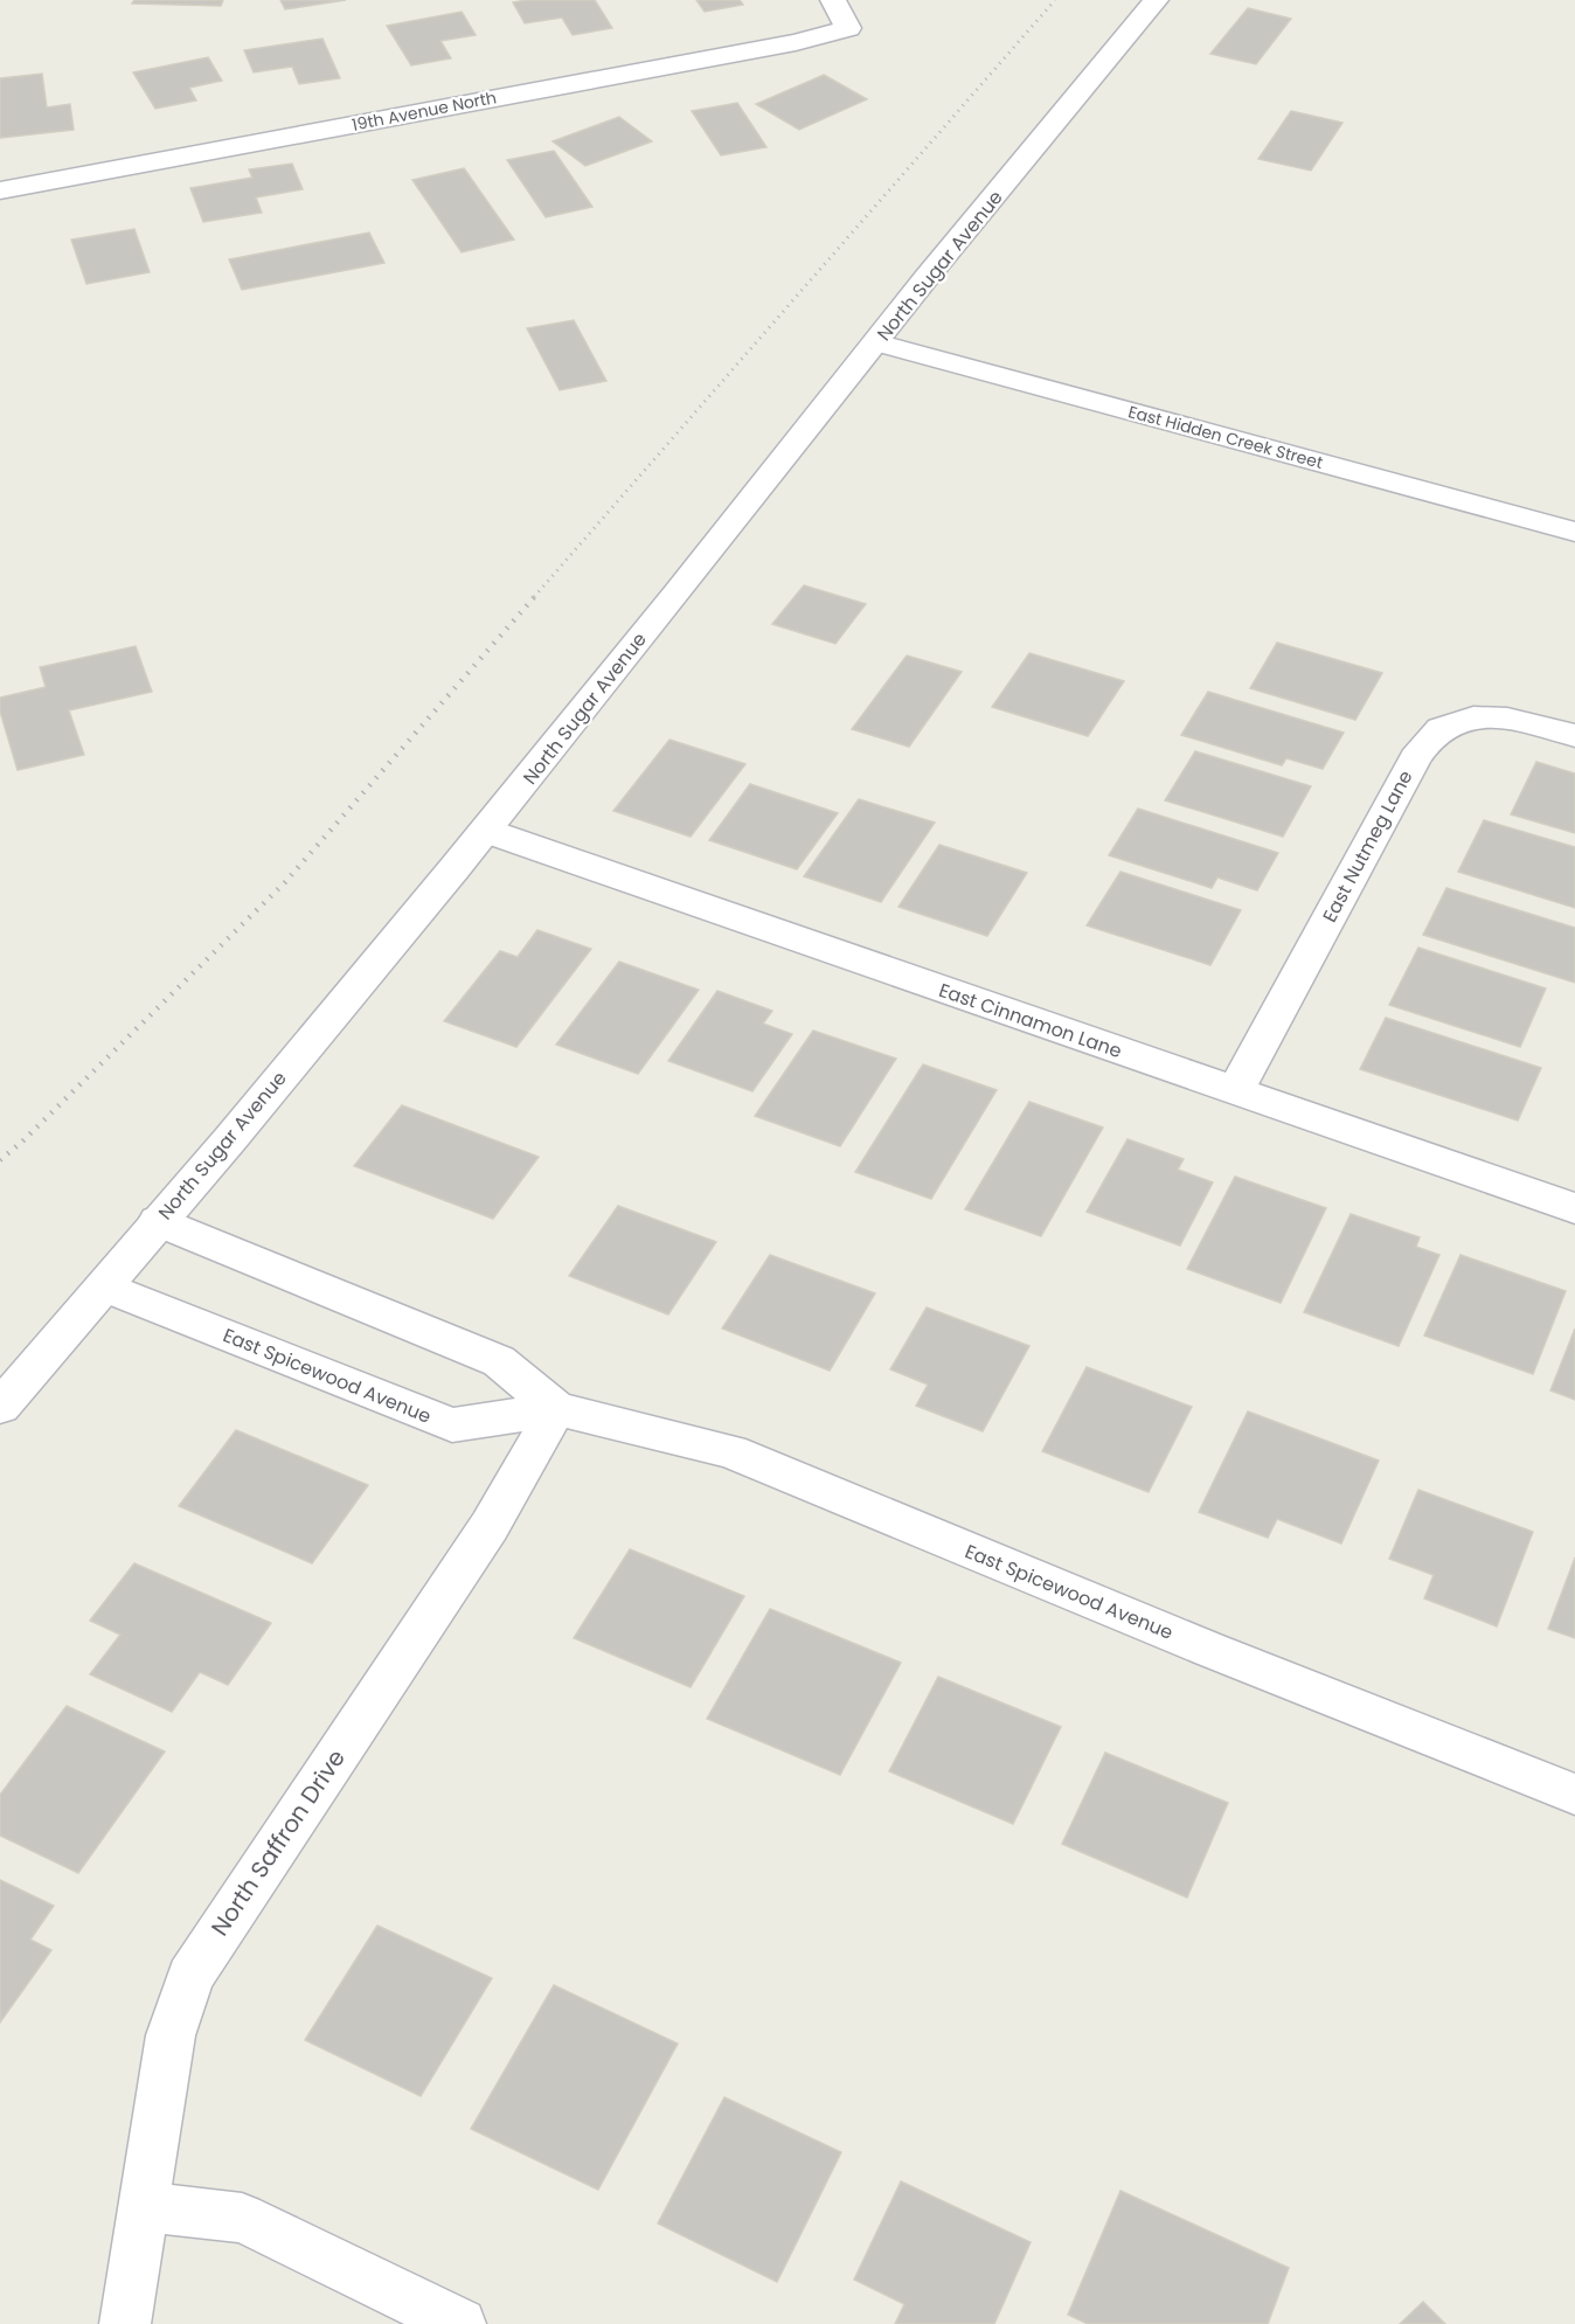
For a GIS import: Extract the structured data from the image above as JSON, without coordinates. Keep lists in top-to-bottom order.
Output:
{
  "streets": {
    "street": [
      "19th Avenue North",
      "North Sugar Avenue",
      "East Hidden Creek Street",
      "East Nutmeg Lane",
      "East Cinnamon Lane",
      "East Spicewood Avenue",
      "North Saffron Drive"
    ]
  },
  "crossings": [
    ["North Sugar Avenue", "East Hidden Creek Street"],
    ["North Sugar Avenue", "East Cinnamon Lane"],
    ["North Sugar Avenue", "East Spicewood Avenue"],
    ["East Nutmeg Lane", "East Cinnamon Lane"],
    ["East Spicewood Avenue", "North Saffron Drive"]
  ]
}
